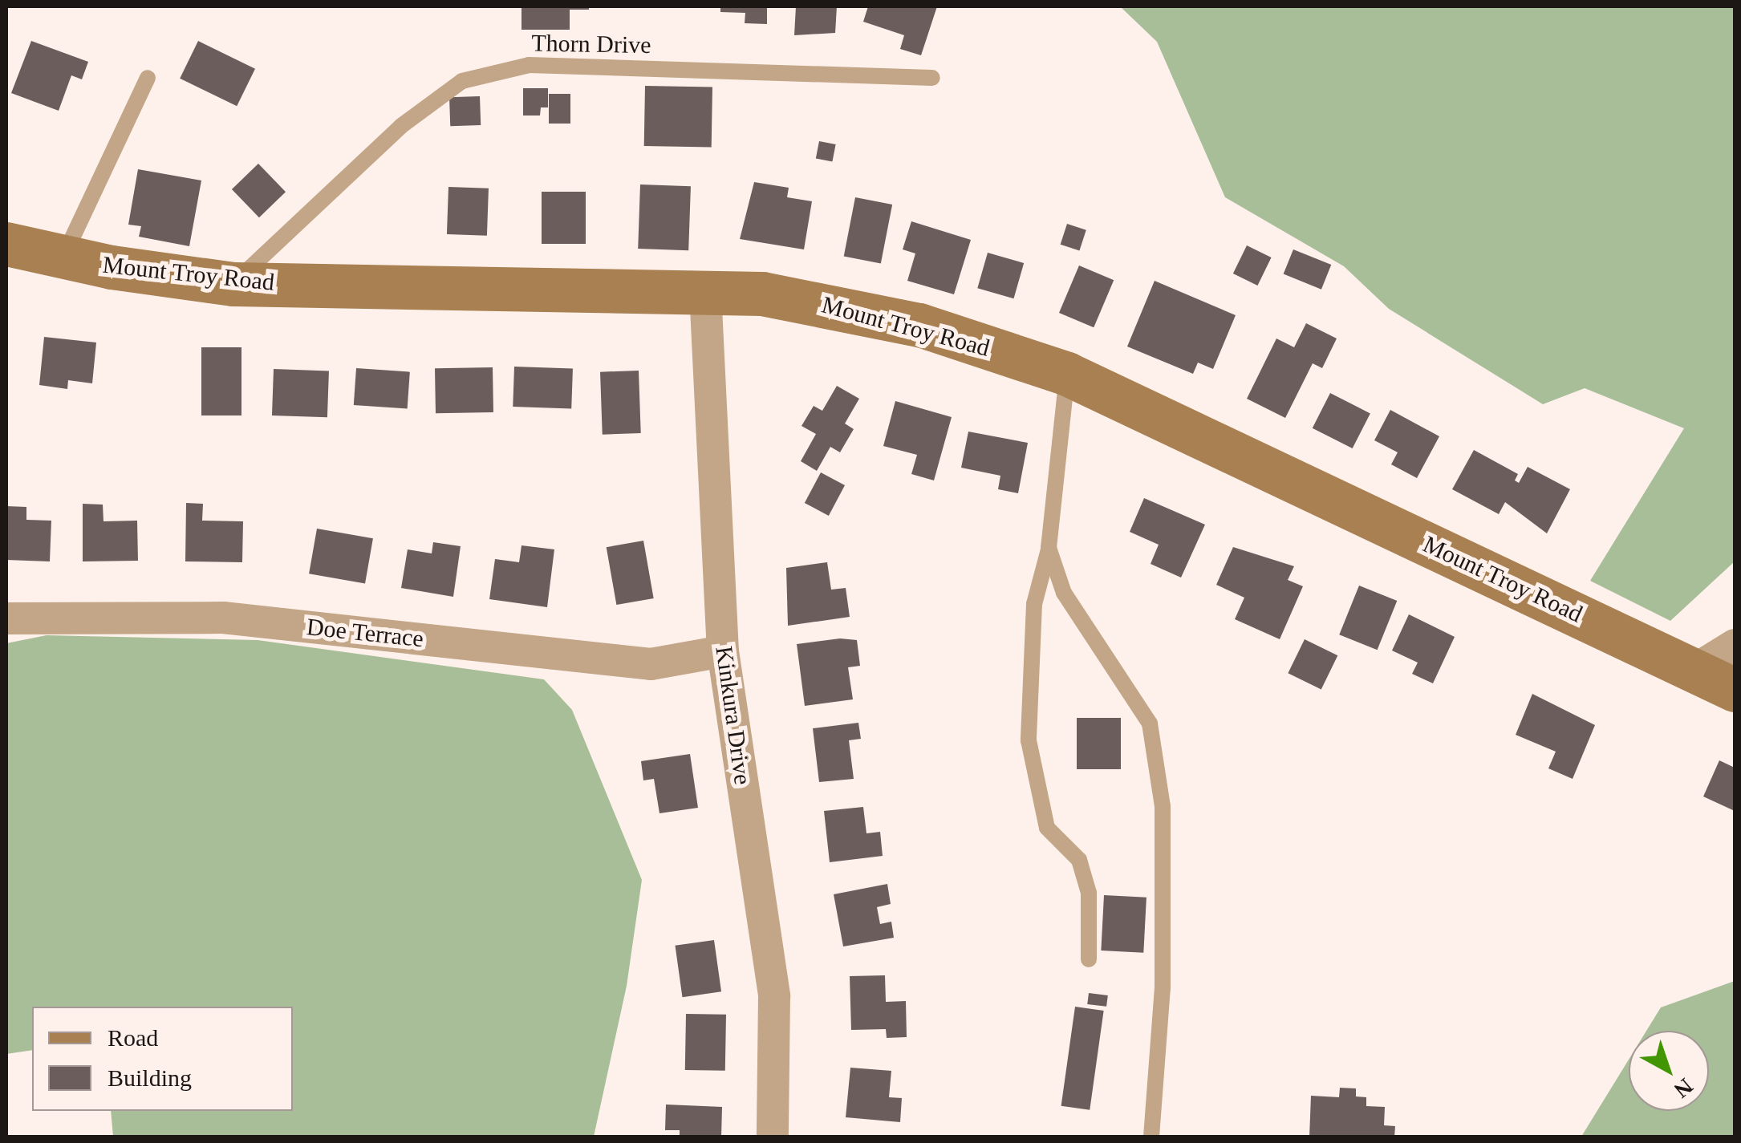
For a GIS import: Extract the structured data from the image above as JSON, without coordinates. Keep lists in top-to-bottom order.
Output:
{
  "streets": {
    "street": ["Mount Troy Road", "Doe Terrace", "Kinkura Drive"],
    "lane": ["Thorn Drive"]
  },
  "crossings": [
    ["Thorn Drive", "Mount Troy Road"],
    ["Mount Troy Road", "Kinkura Drive"],
    ["Doe Terrace", "Kinkura Drive"]
  ],
  "legend": ["Road", "Building"],
  "north": "bottom right"
}
